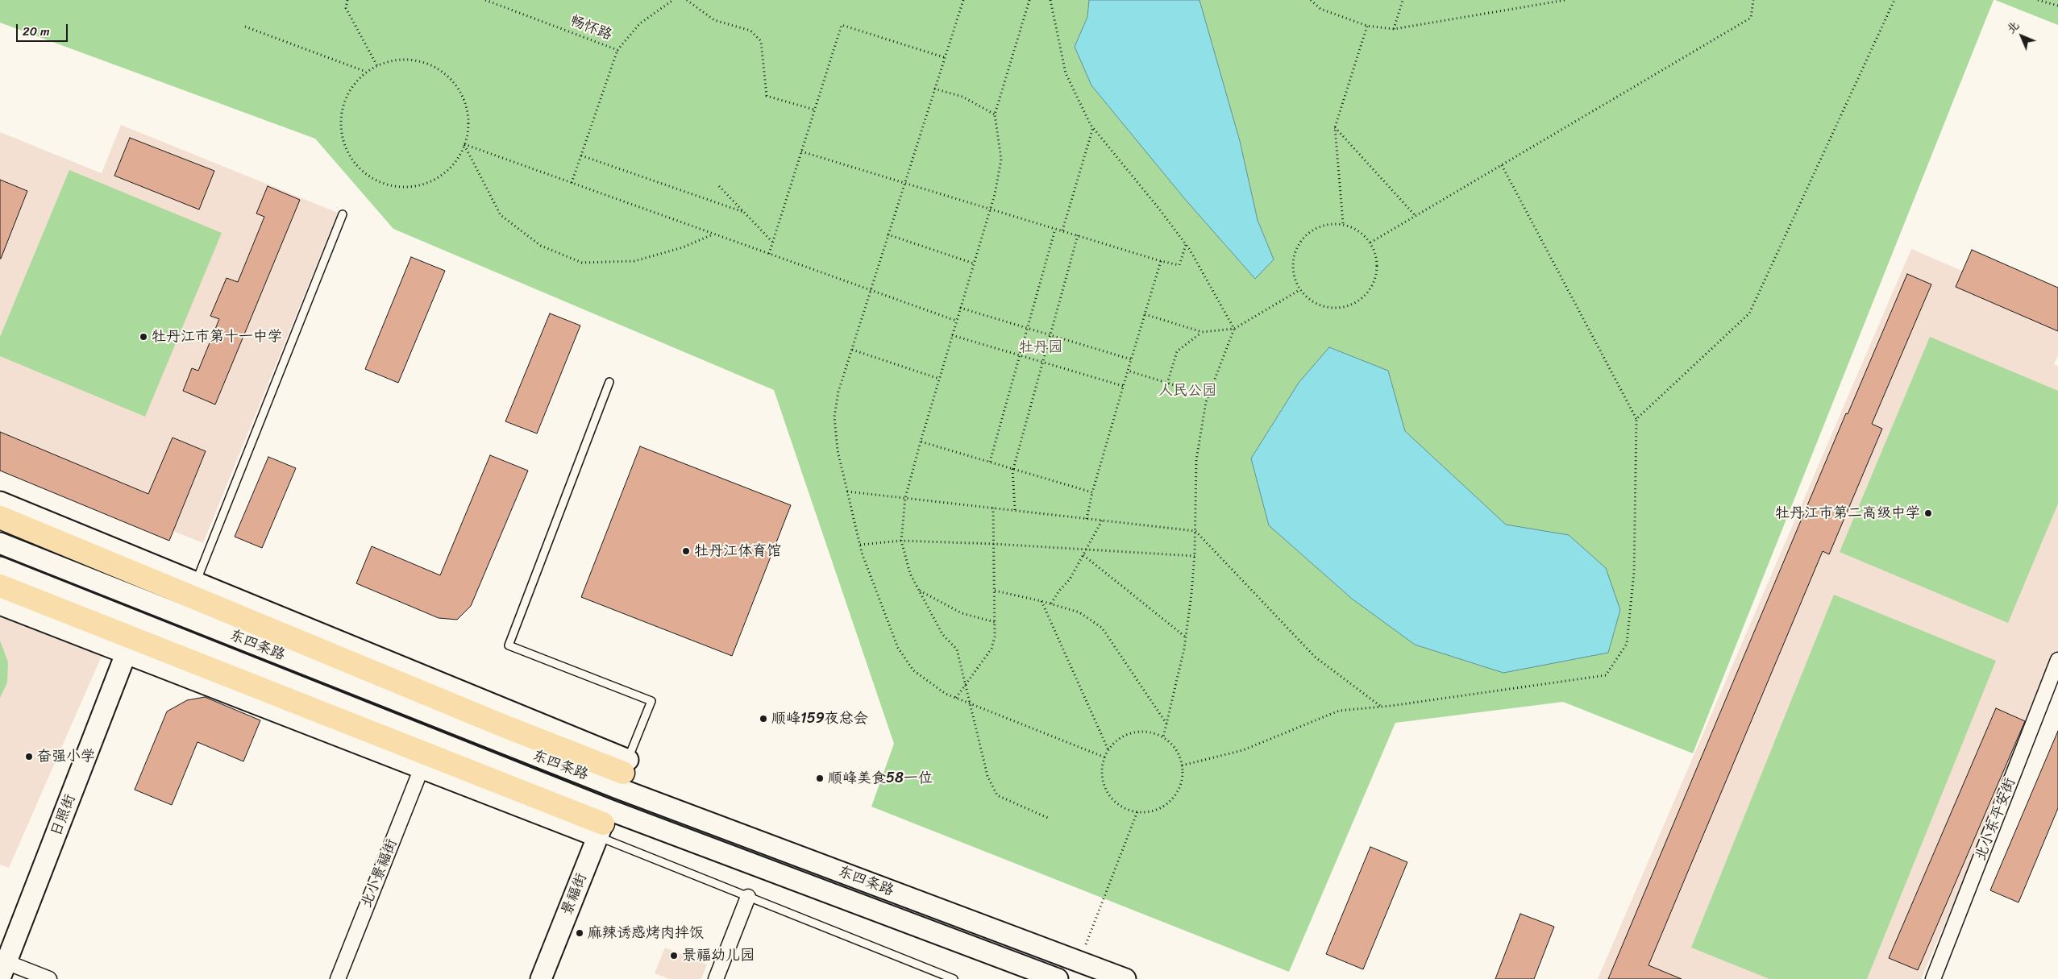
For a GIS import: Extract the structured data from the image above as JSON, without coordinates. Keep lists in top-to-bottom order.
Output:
{
  "streets": {
    "main road": ["东四条路", "日照街", "景福街"],
    "street": ["北小东平安街", "北小景福街"],
    "path": ["畅怀路"]
  },
  "crossings": [
    ["东四条路", "景福街"]
  ],
  "parks": ["牡丹园", "人民公园"],
  "places": [
    "牡丹江市第十一中学",
    "牡丹江市第二高级中学",
    "牡丹江体育馆",
    "顺峰159夜总会",
    "奋强小学",
    "顺峰美食58一位",
    "麻辣诱惑烤肉拌饭",
    "景福幼儿园"
  ],
  "scale_bar": "20 m",
  "north": "top left"
}
